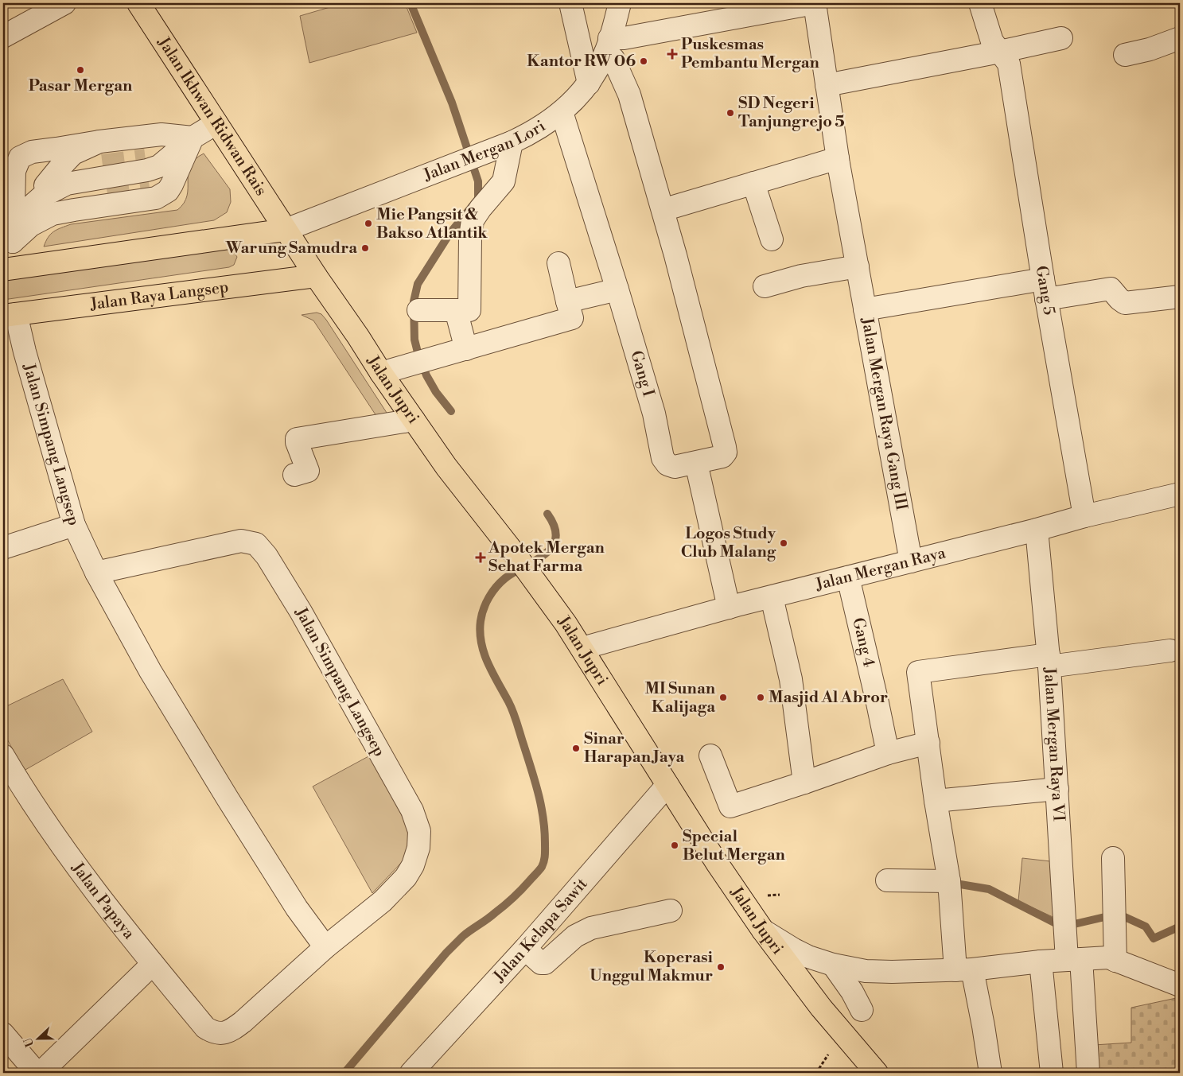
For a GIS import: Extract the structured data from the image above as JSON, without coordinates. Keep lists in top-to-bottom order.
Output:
{
  "streets": {
    "main road": ["Jalan Ikhwan Ridwan Rais", "Jalan Raya Langsep", "Jalan Jupri"],
    "street": [
      "Jalan Mergan Lori",
      "Gang 5",
      "Gang I",
      "Jalan Mergan Raya Gang III",
      "Jalan Simpang Langsep",
      "Jalan Mergan Raya",
      "Gang 4",
      "Jalan Mergan Raya VI",
      "Jalan Papaya",
      "Jalan Kelapa Sawit"
    ]
  },
  "crossings": [
    ["Jalan Ikhwan Ridwan Rais", "Jalan Mergan Lori"],
    ["Jalan Ikhwan Ridwan Rais", "Jalan Jupri"],
    ["Jalan Mergan Lori", "Gang I"],
    ["Jalan Mergan Lori", "Jalan Jupri"],
    ["Gang 5", "Jalan Mergan Raya"],
    ["Jalan Raya Langsep", "Jalan Jupri"],
    ["Jalan Raya Langsep", "Jalan Simpang Langsep"],
    ["Jalan Jupri", "Jalan Mergan Raya"],
    ["Jalan Jupri", "Jalan Kelapa Sawit"],
    ["Jalan Mergan Raya Gang III", "Jalan Mergan Raya"],
    ["Jalan Simpang Langsep", "Jalan Papaya"],
    ["Jalan Mergan Raya", "Gang 4"],
    ["Jalan Mergan Raya", "Jalan Mergan Raya VI"]
  ],
  "places": {
    "health": ["Puskesmas Pembantu Mergan", "Apotek Mergan Sehat Farma"],
    "other": [
      "Kantor RW 06",
      "Pasar Mergan",
      "SD Negeri Tanjungrejo 5",
      "Mie Pangsit & Bakso Atlantik",
      "Warung Samudra",
      "Logos Study Club Malang",
      "MI Sunan Kalijaga",
      "Masjid Al Abror",
      "Sinar Harapan Jaya",
      "Special Belut Mergan",
      "Koperasi Unggul Makmur"
    ]
  },
  "north": "left"
}
